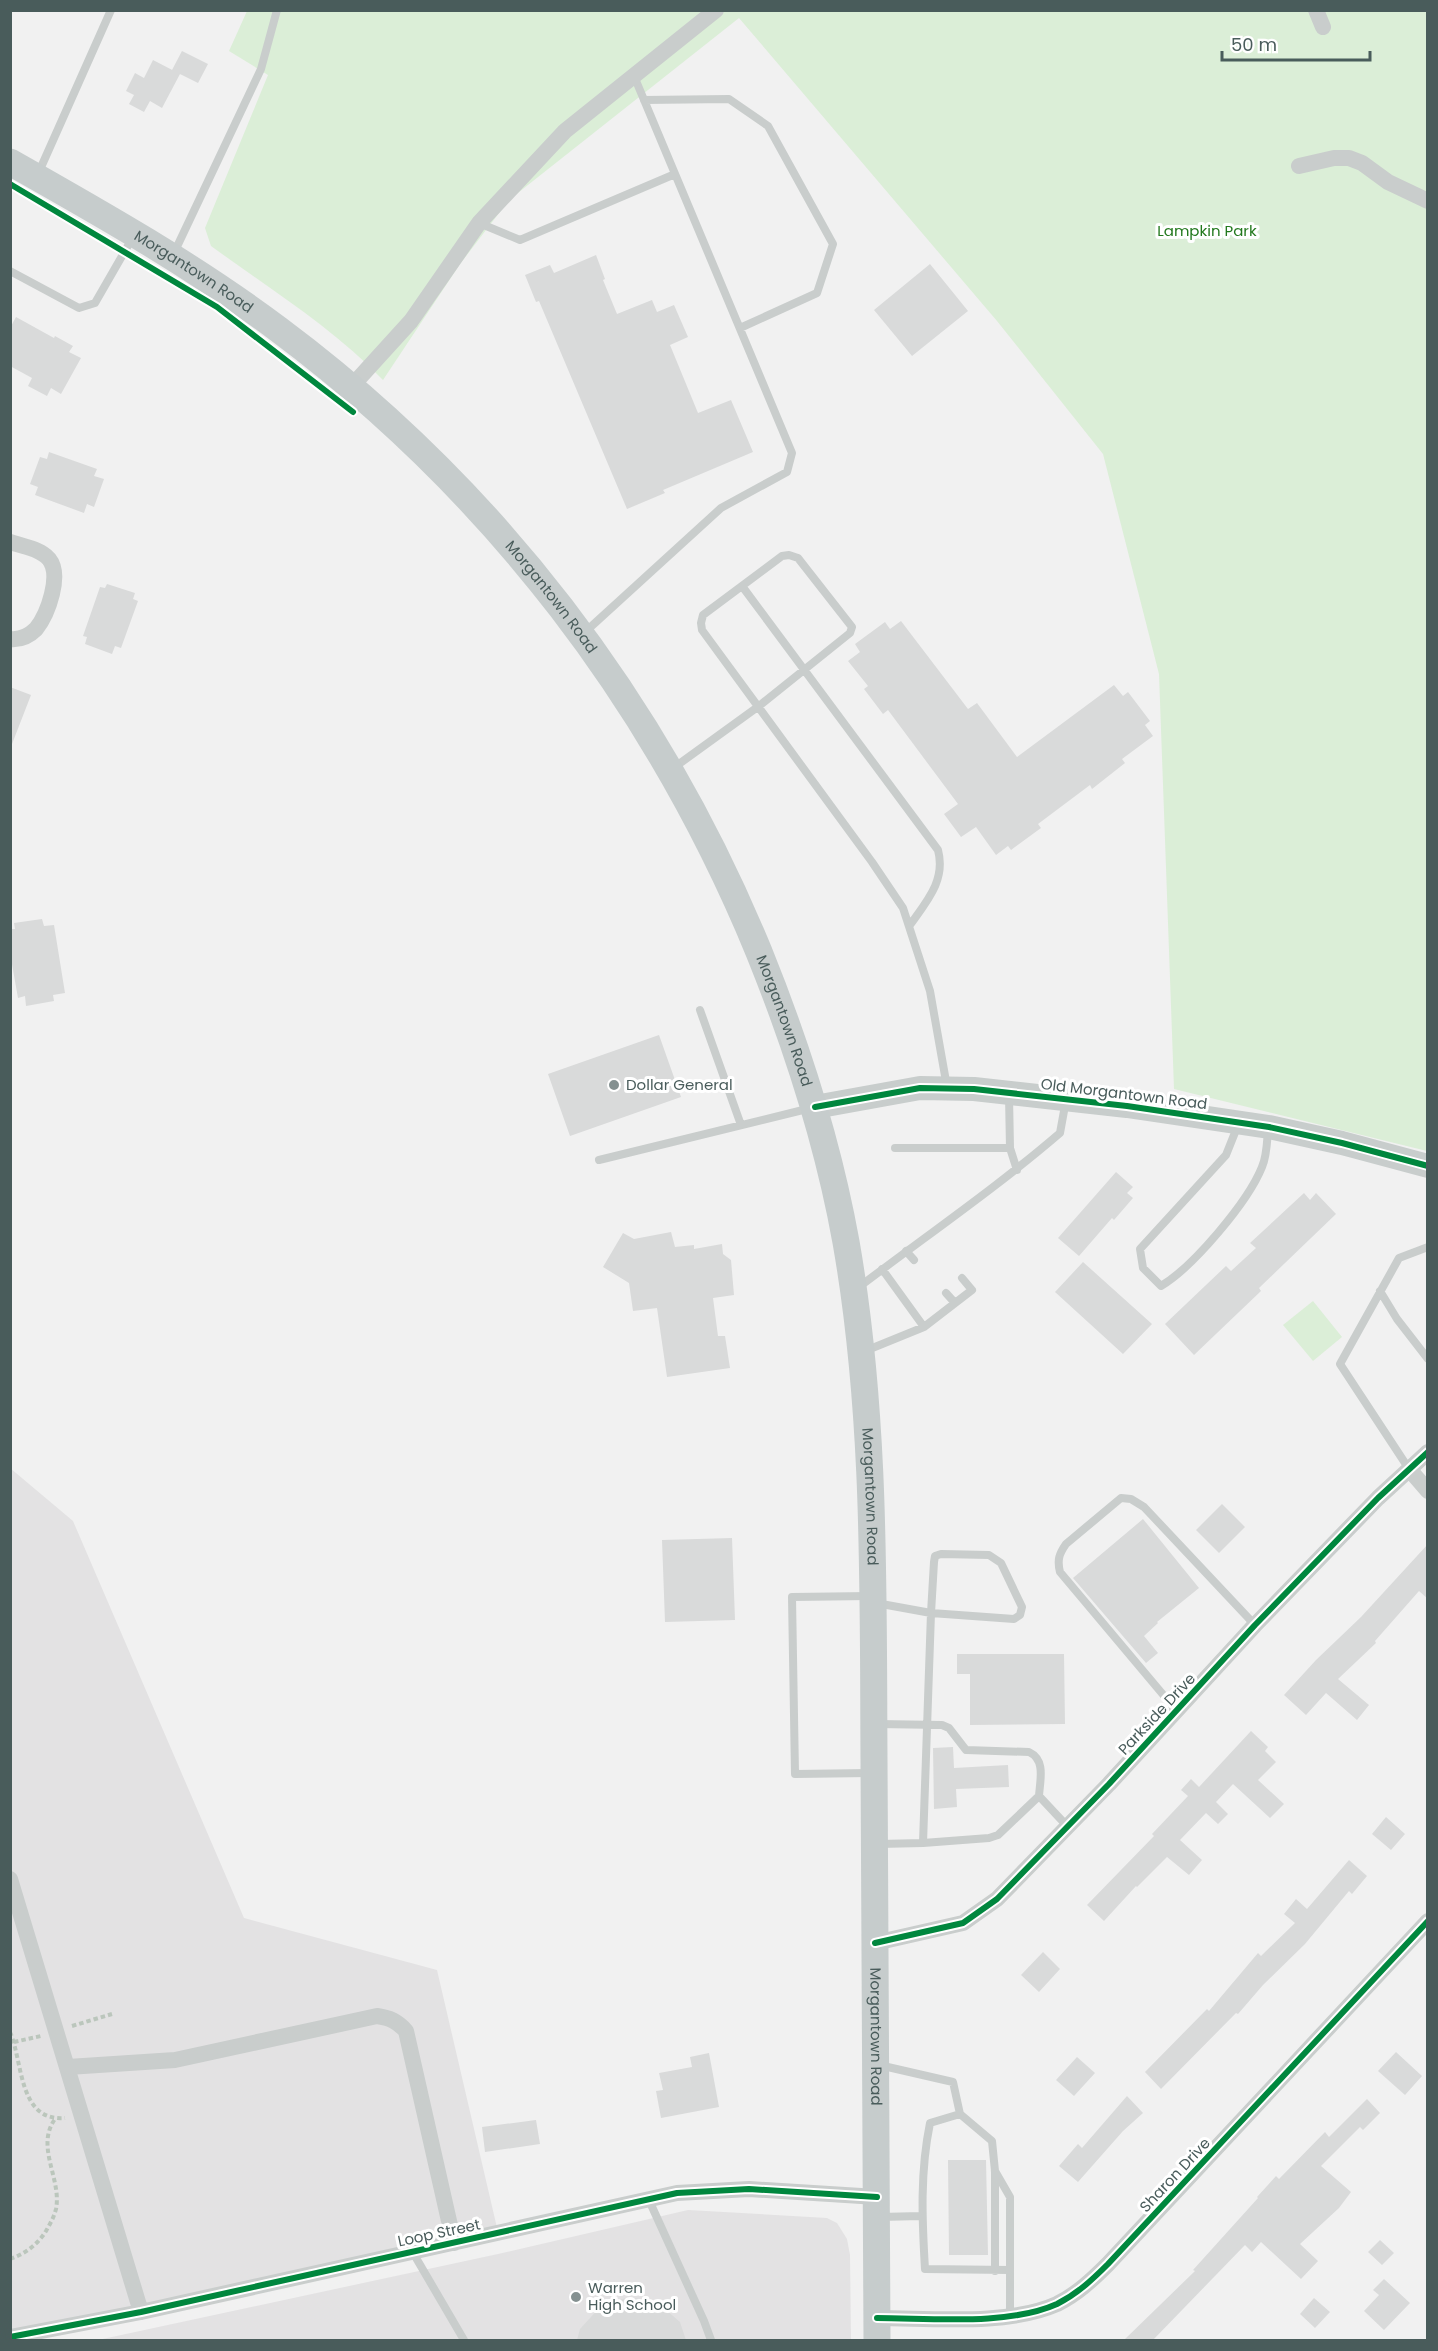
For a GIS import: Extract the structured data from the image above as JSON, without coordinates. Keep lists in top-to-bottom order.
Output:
{
  "streets": {
    "main road": ["Morgantown Road"],
    "street": [
      "Old Morgantown Road",
      "Parkside Drive",
      "Sharon Drive",
      "Loop Street"
    ]
  },
  "crossings": [
    ["Morgantown Road", "Old Morgantown Road"],
    ["Morgantown Road", "Parkside Drive"],
    ["Morgantown Road", "Sharon Drive"],
    ["Morgantown Road", "Loop Street"]
  ],
  "parks": ["Lampkin Park"],
  "places": ["Dollar General", "Warren High School"],
  "scale_bar": "50 m"
}
